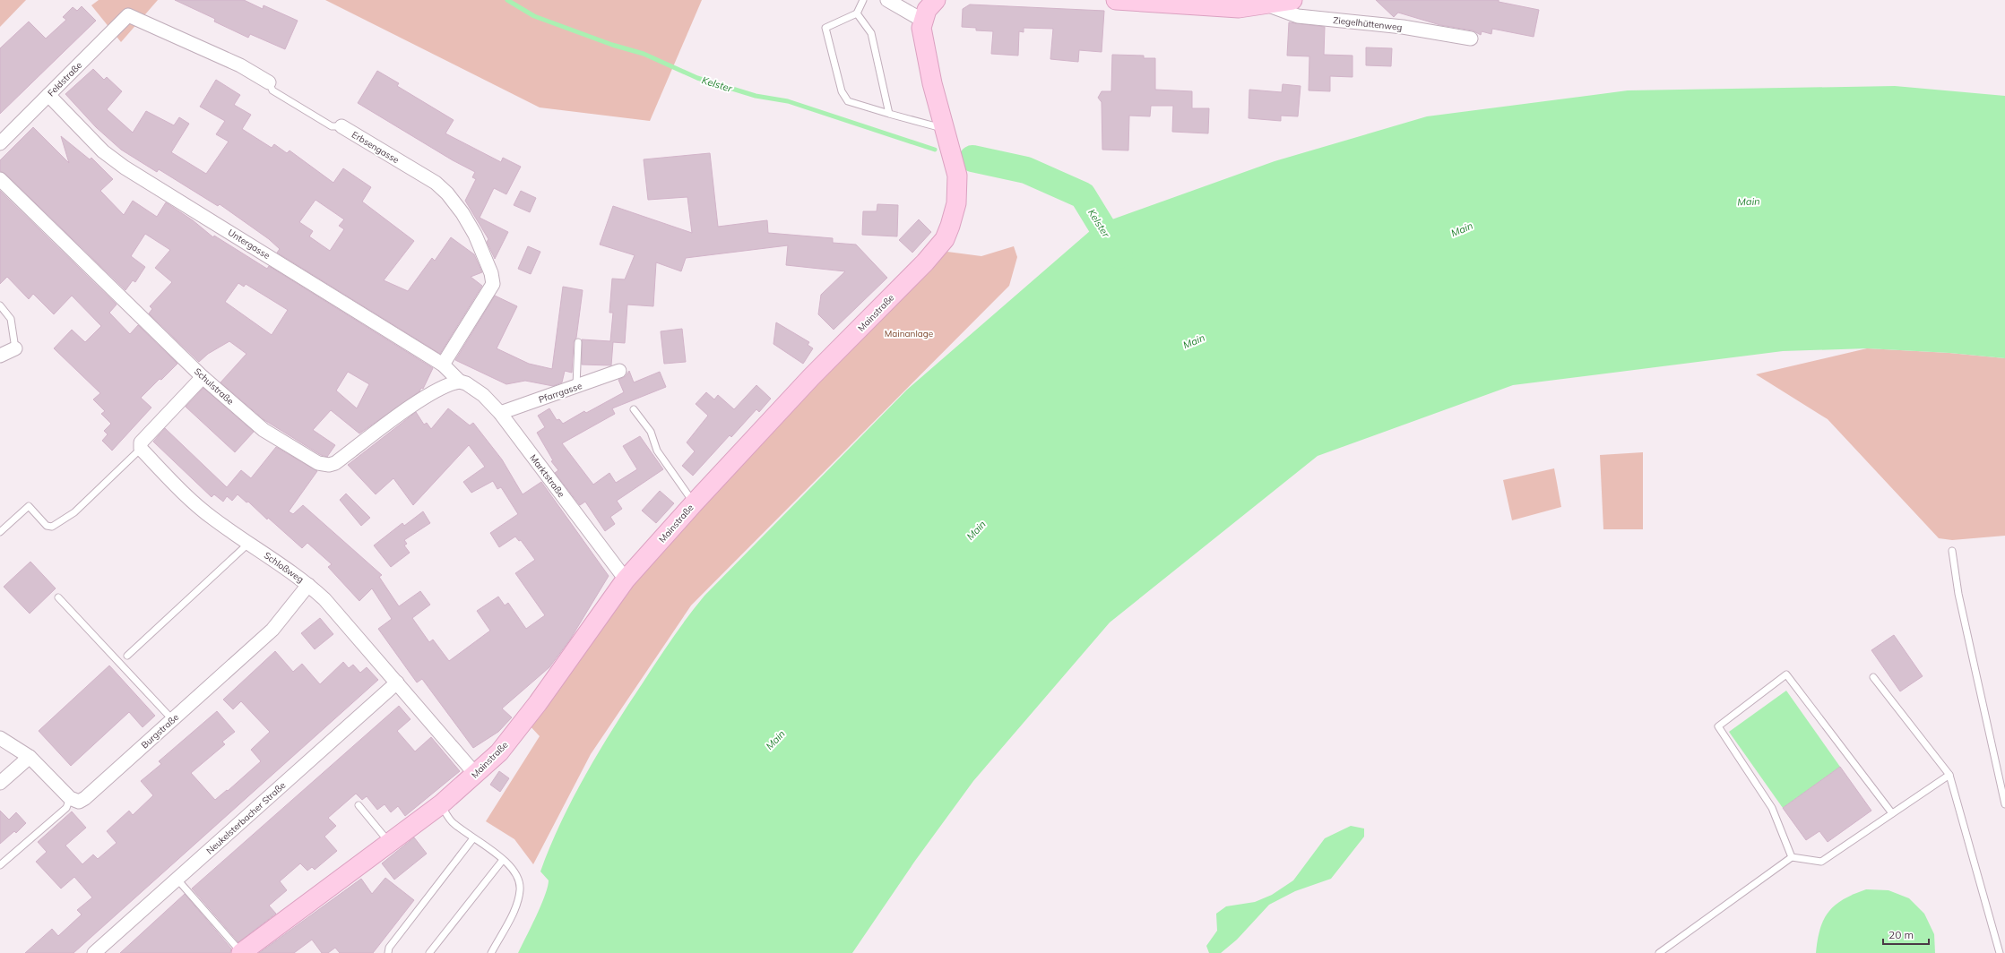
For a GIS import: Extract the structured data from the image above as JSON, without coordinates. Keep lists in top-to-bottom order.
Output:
{
  "streets": {
    "street": [
      "Ziegelhüttenweg",
      "Feldstraße",
      "Erbsengasse",
      "Untergasse",
      "Mainstraße",
      "Schulstraße",
      "Pfarrgasse",
      "Marktstraße",
      "Schloßweg",
      "Burgstraße",
      "Neukelsterbacher Straße"
    ]
  },
  "crossings": [
    ["Feldstraße", "Erbsengasse"],
    ["Feldstraße", "Untergasse"],
    ["Erbsengasse", "Untergasse"],
    ["Untergasse", "Schulstraße"],
    ["Untergasse", "Marktstraße"],
    ["Mainstraße", "Marktstraße"],
    ["Mainstraße", "Schloßweg"],
    ["Schulstraße", "Marktstraße"],
    ["Pfarrgasse", "Marktstraße"],
    ["Schloßweg", "Burgstraße"],
    ["Schloßweg", "Neukelsterbacher Straße"]
  ],
  "water": ["Kelster", "Main"],
  "parks": ["Mainanlage"],
  "scale_bar": "20 m"
}
